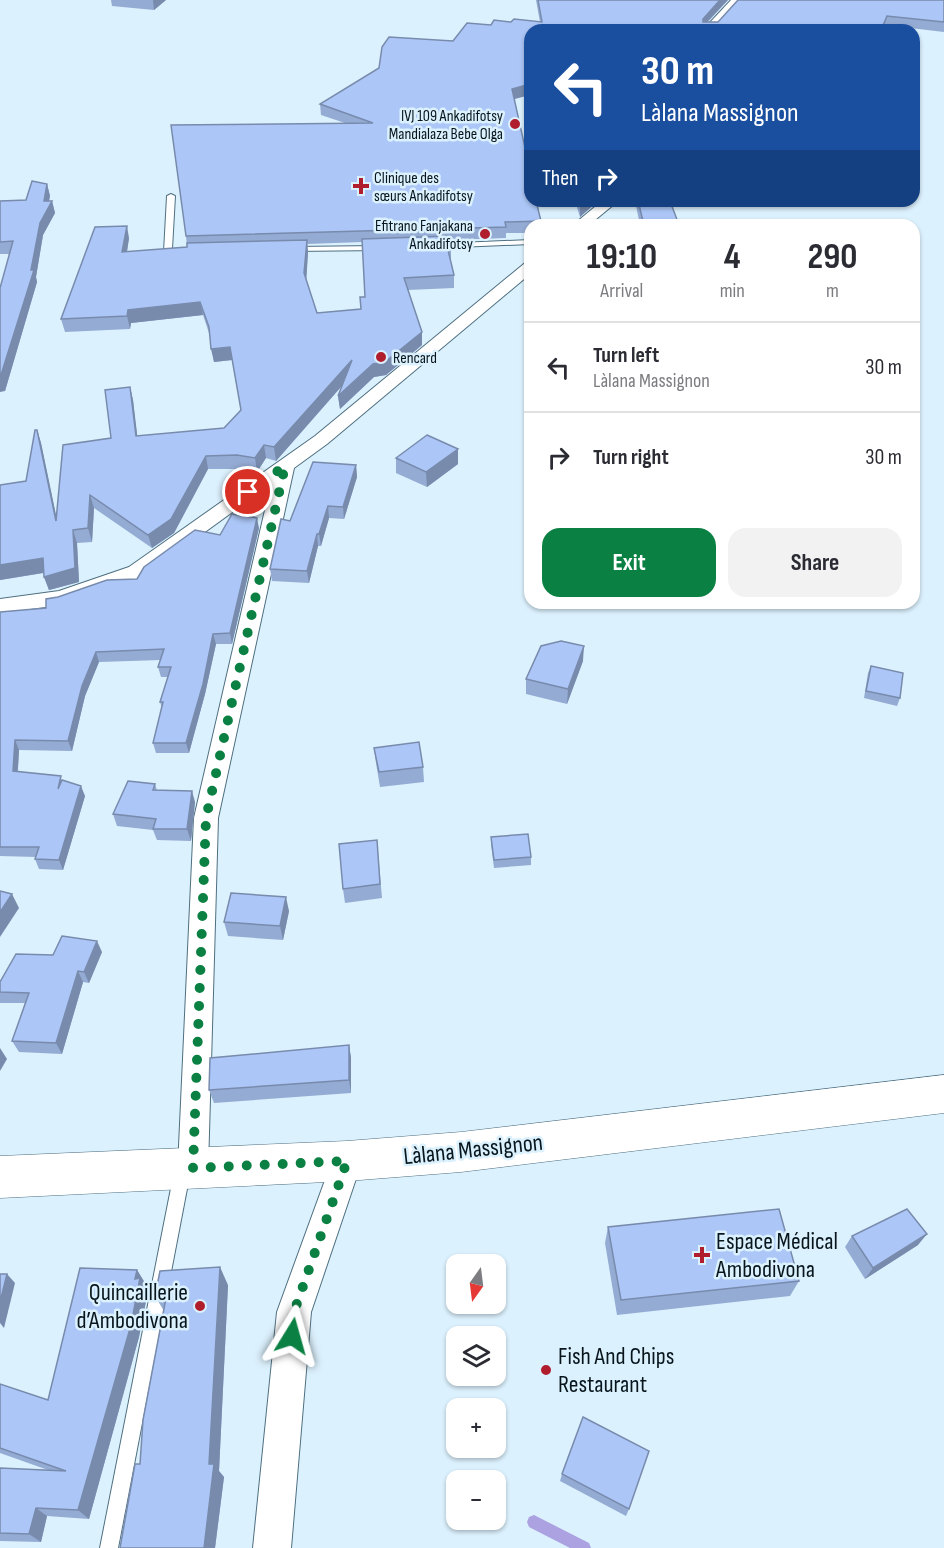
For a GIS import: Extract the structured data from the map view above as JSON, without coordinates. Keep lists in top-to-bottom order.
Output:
{
  "streets": {
    "main road": ["Làlana Massignon"]
  },
  "places": {
    "other": [
      "IVJ 109 Ankadifotsy Mandialaza Bebe Olga",
      "Efitrano Fanjakana Ankadifotsy",
      "Rencard",
      "Quincaillerie d’Ambodivona",
      "Fish And Chips Restaurant"
    ],
    "health": ["Clinique des sœurs Ankadifotsy", "Espace Médical Ambodivona"]
  },
  "north": "bottom",
  "page": {
    "turn": ["30 m", "Làlana Massignon"],
    "then": "Then",
    "eta": [
      "19:10",
      "Arrival",
      "4",
      "min",
      "290",
      "m"
    ],
    "list": [
      {
        "name": "Turn left",
        "note": "Làlana Massignon",
        "value": "30 m"
      },
      {
        "name": "Turn right",
        "value": "30 m"
      }
    ],
    "buttons": ["Exit", "Share"],
    "map_buttons": ["+", "−"]
  }
}
